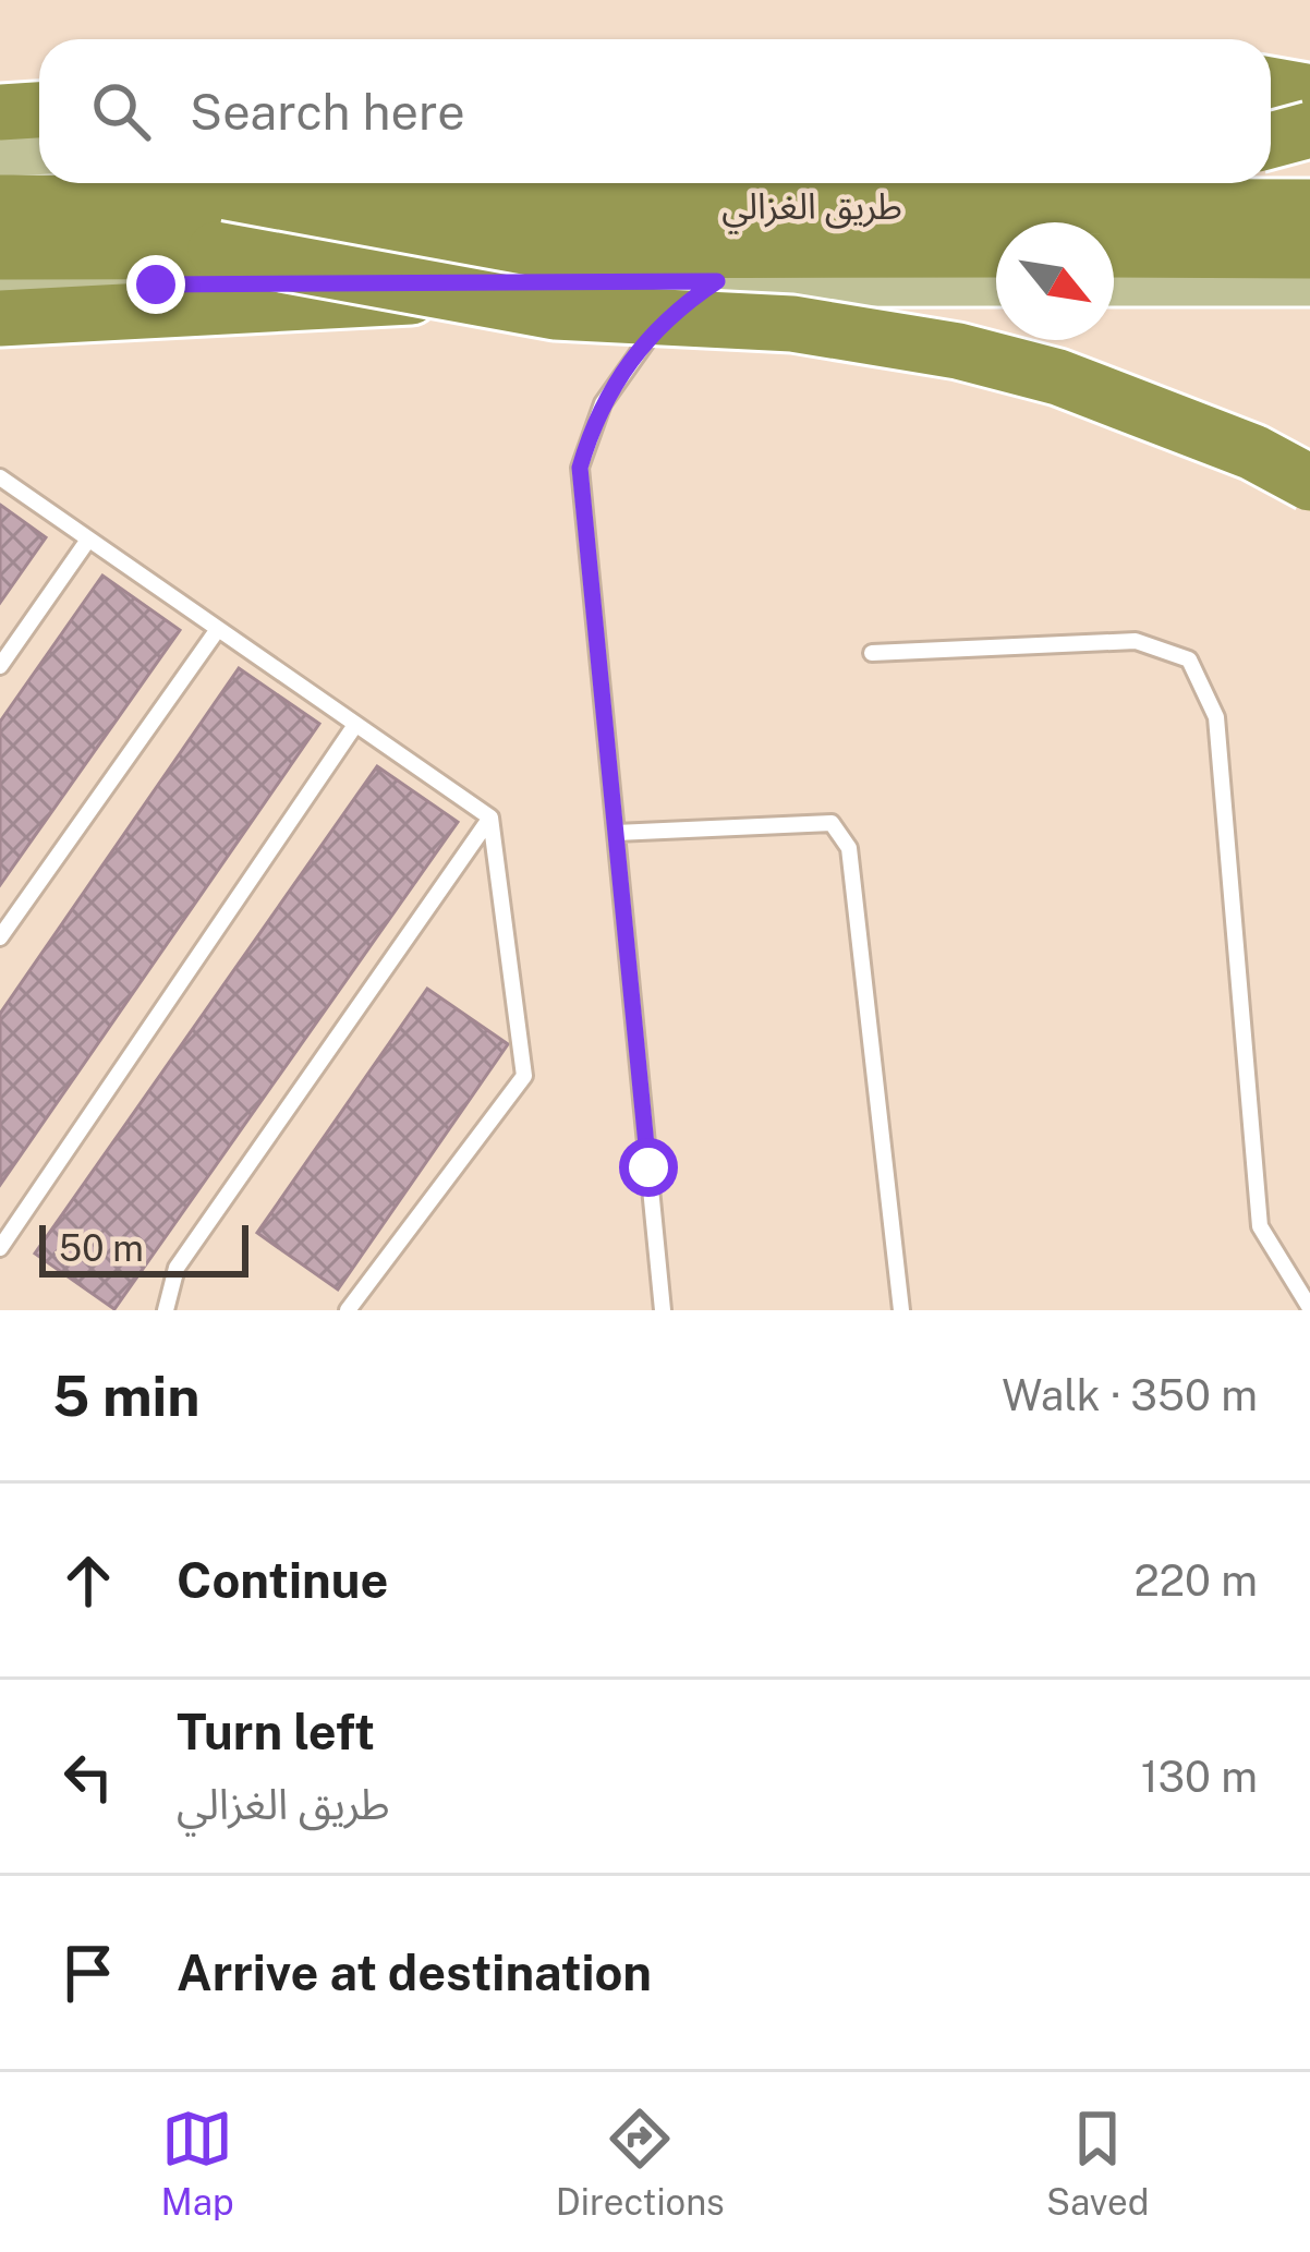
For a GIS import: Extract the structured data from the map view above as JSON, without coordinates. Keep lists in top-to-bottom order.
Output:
{
  "streets": {
    "highway": ["طريق الغزالي"]
  },
  "scale_bar": "50 m",
  "north": "bottom right",
  "page": {
    "search": "Search here",
    "scale": "50 m",
    "heading": ["5 min", "Walk · 350 m"],
    "list": [
      ["Continue", "220 m"],
      ["Turn left", "طريق الغزالي", "130 m"],
      "Arrive at destination"
    ],
    "nav": ["Map", "Directions", "Saved"]
  }
}
